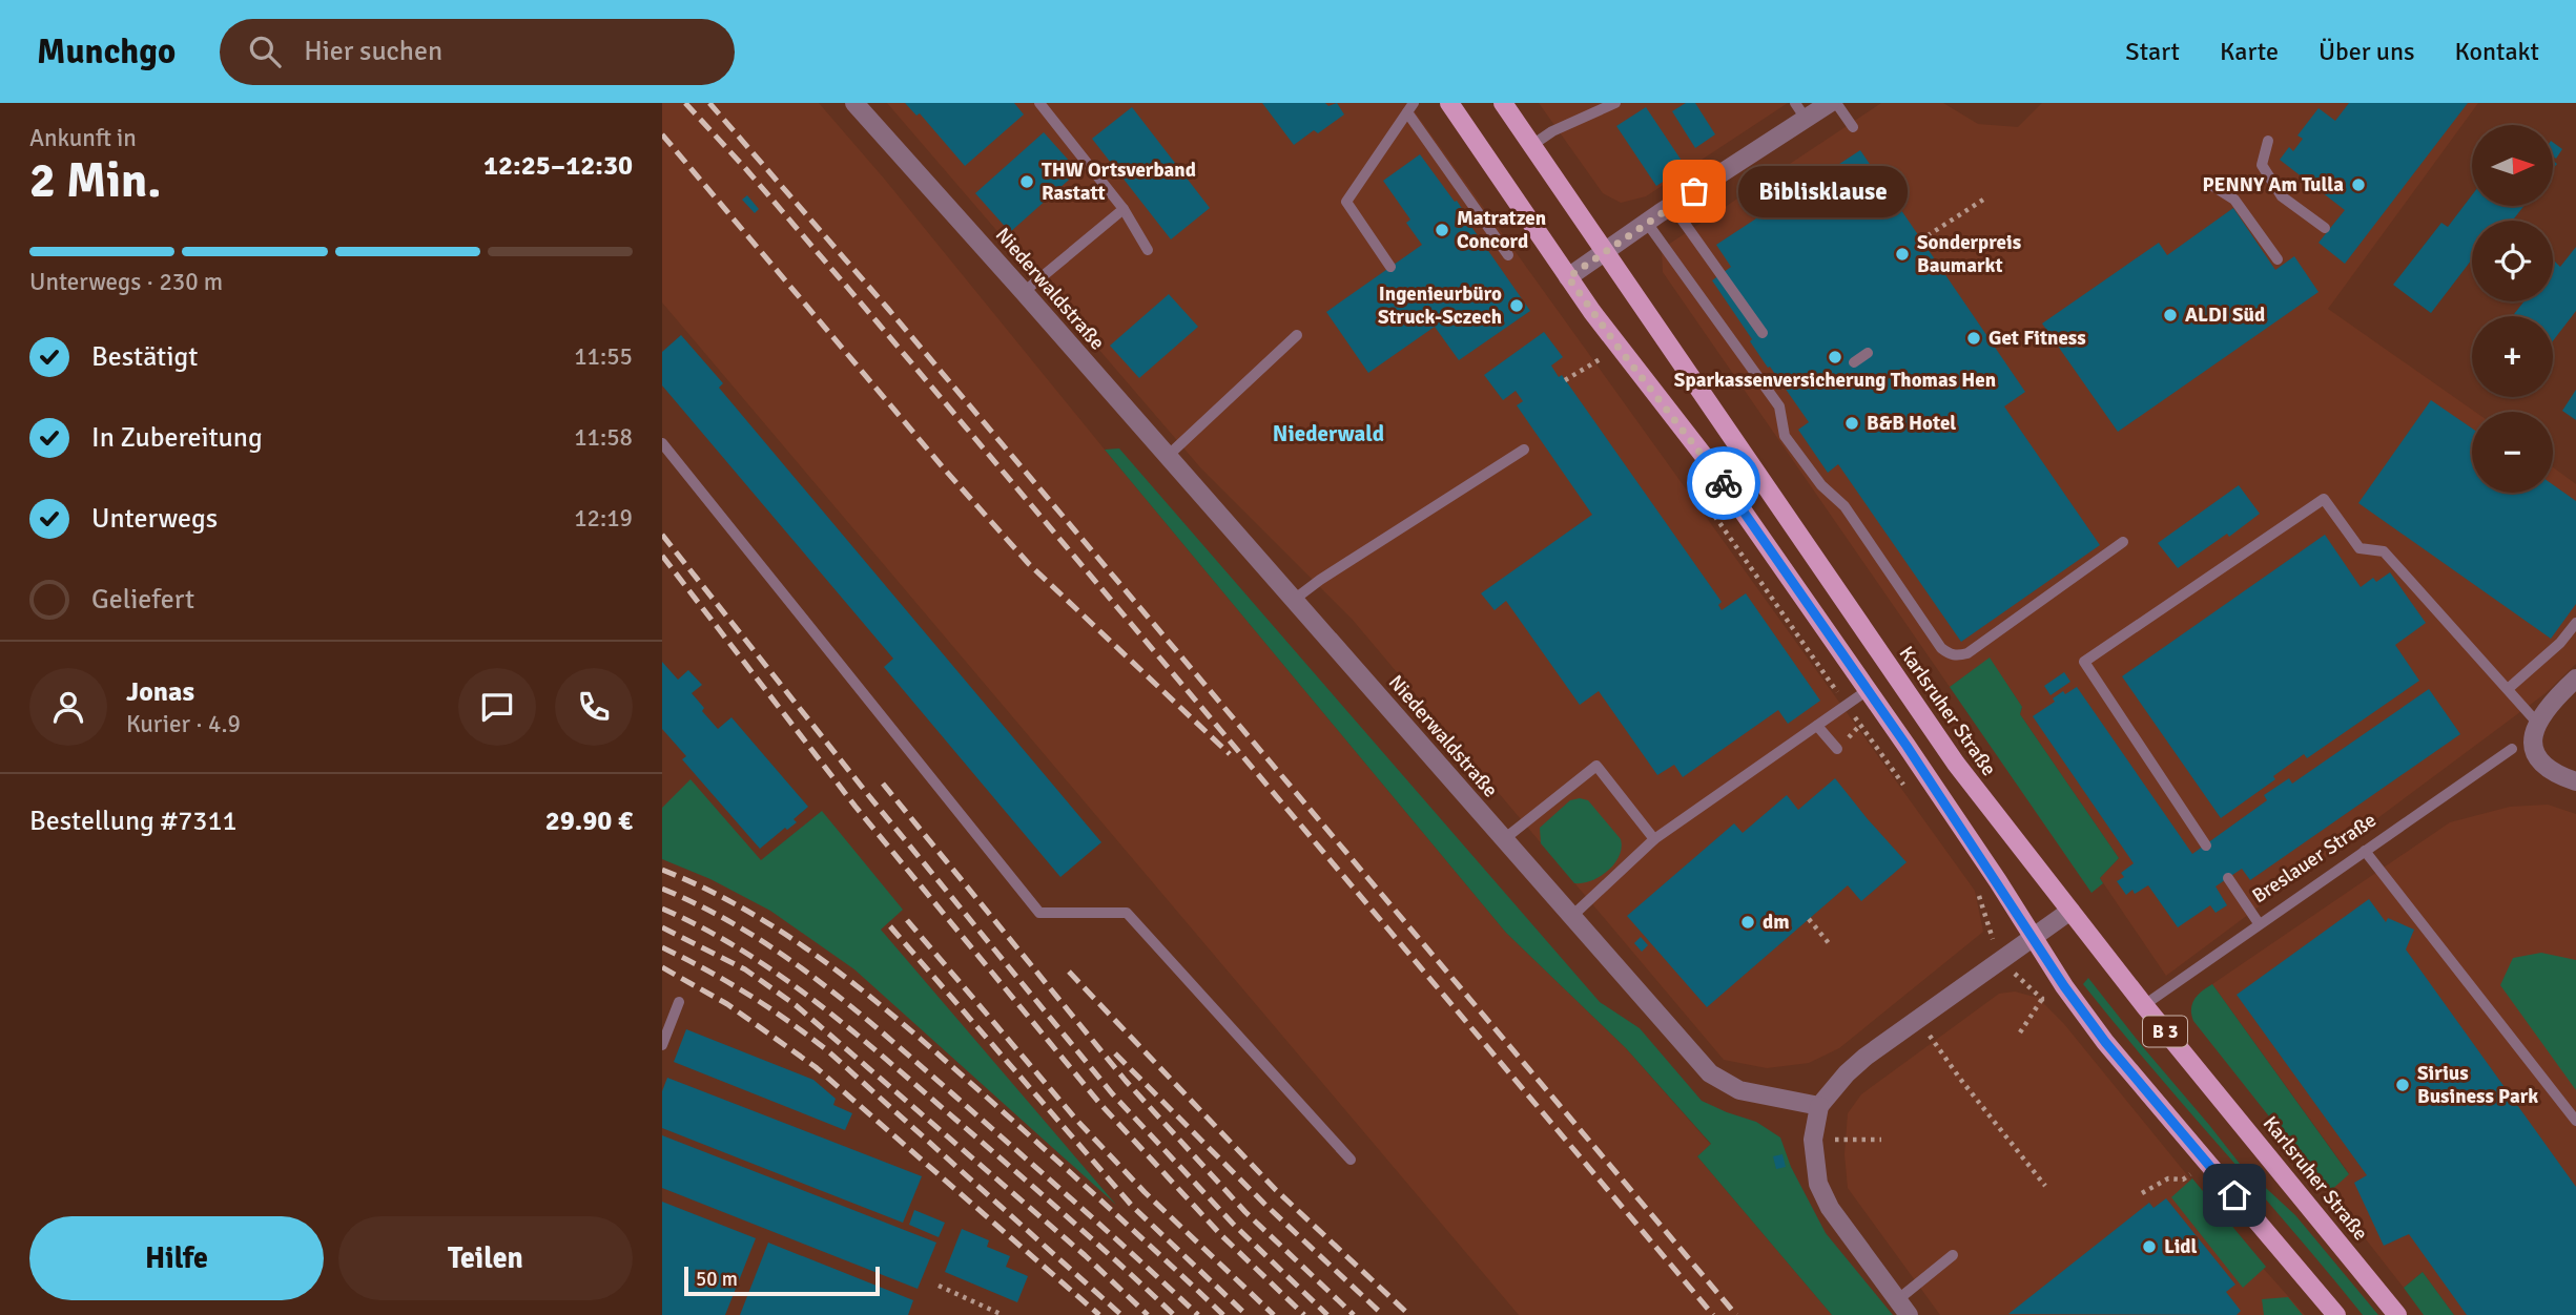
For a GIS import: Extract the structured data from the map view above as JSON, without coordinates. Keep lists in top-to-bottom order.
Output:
{
  "streets": {
    "main road": ["Karlsruher Straße", "B 3"],
    "street": ["Niederwaldstraße"],
    "lane": ["Breslauer Straße"]
  },
  "crossings": [
    ["Karlsruher Straße", "Breslauer Straße"]
  ],
  "districts": ["Niederwald"],
  "places": [
    "THW Ortsverband Rastatt",
    "PENNY Am Tulla",
    "Biblisklause",
    "Matratzen Concord",
    "Sonderpreis Baumarkt",
    "Ingenieurbüro Struck-Sczech",
    "ALDI Süd",
    "Get Fitness",
    "Sparkassenversicherung Thomas Hen",
    "B&B Hotel",
    "dm",
    "Sirius Business Park",
    "Lidl"
  ],
  "scale_bar": "50 m",
  "north": "right",
  "page": {
    "header": "Munchgo",
    "search": "Hier suchen",
    "nav": [
      "Start",
      "Karte",
      "Über uns",
      "Kontakt"
    ],
    "heading": ["2 Min.", "Ankunft in", "12:25–12:30"],
    "panel": [
      "Jonas",
      "Kurier · 4.9",
      "Bestellung #7311",
      "29.90 €"
    ],
    "map_buttons": ["+", "−"],
    "bubble": "Biblisklause",
    "bar": "Unterwegs · 230 m",
    "list": [
      ["Bestätigt", "11:55"],
      ["In Zubereitung", "11:58"],
      ["Unterwegs", "12:19"],
      "Geliefert"
    ],
    "buttons": ["Hilfe", "Teilen"],
    "scale": "50 m"
  }
}
